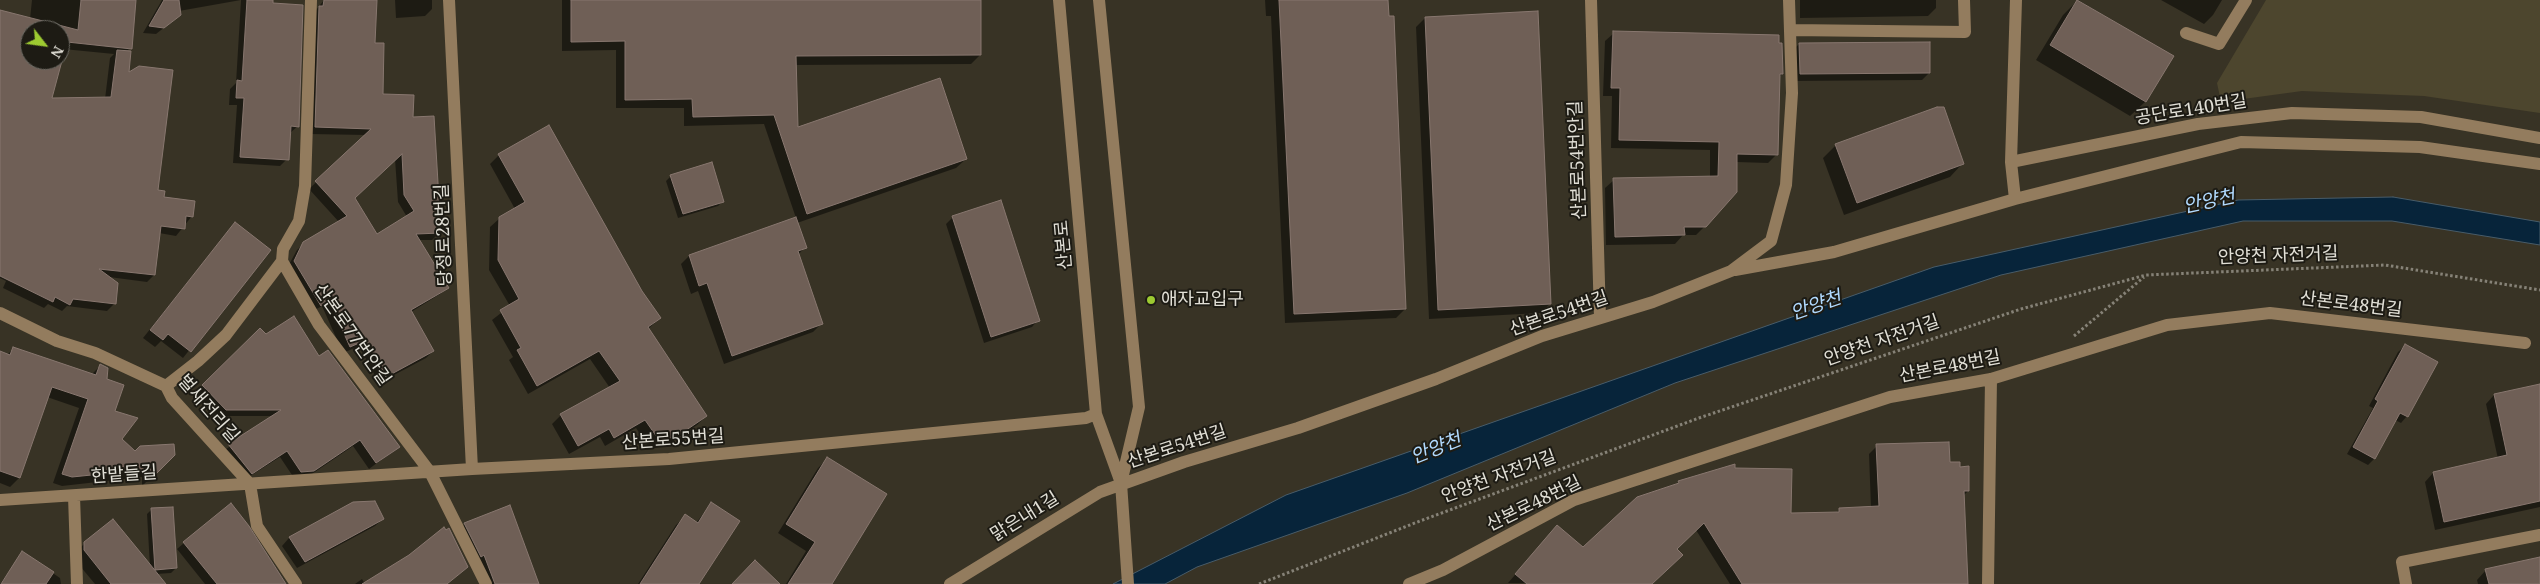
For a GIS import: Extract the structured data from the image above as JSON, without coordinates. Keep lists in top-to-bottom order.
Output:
{
  "streets": {
    "street": [
      "공단로140번길",
      "산본로54번안길",
      "당정로28번길",
      "산본로",
      "산본로48번길",
      "산본로54번길",
      "산본로77번안길",
      "벌새전리길",
      "산본로55번길",
      "한밭들길",
      "맑은내1길"
    ],
    "path": ["안양천 자전거길"]
  },
  "crossings": [
    ["산본로54번안길", "산본로54번길"],
    ["당정로28번길", "산본로55번길"],
    ["산본로", "산본로54번길"],
    ["산본로", "산본로55번길"],
    ["산본로", "맑은내1길"],
    ["산본로54번길", "맑은내1길"],
    ["산본로77번안길", "산본로55번길"],
    ["벌새전리길", "산본로55번길"],
    ["벌새전리길", "한밭들길"],
    ["산본로55번길", "한밭들길"]
  ],
  "water": ["안양천"],
  "places": ["애자교입구"],
  "north": "bottom right"
}
